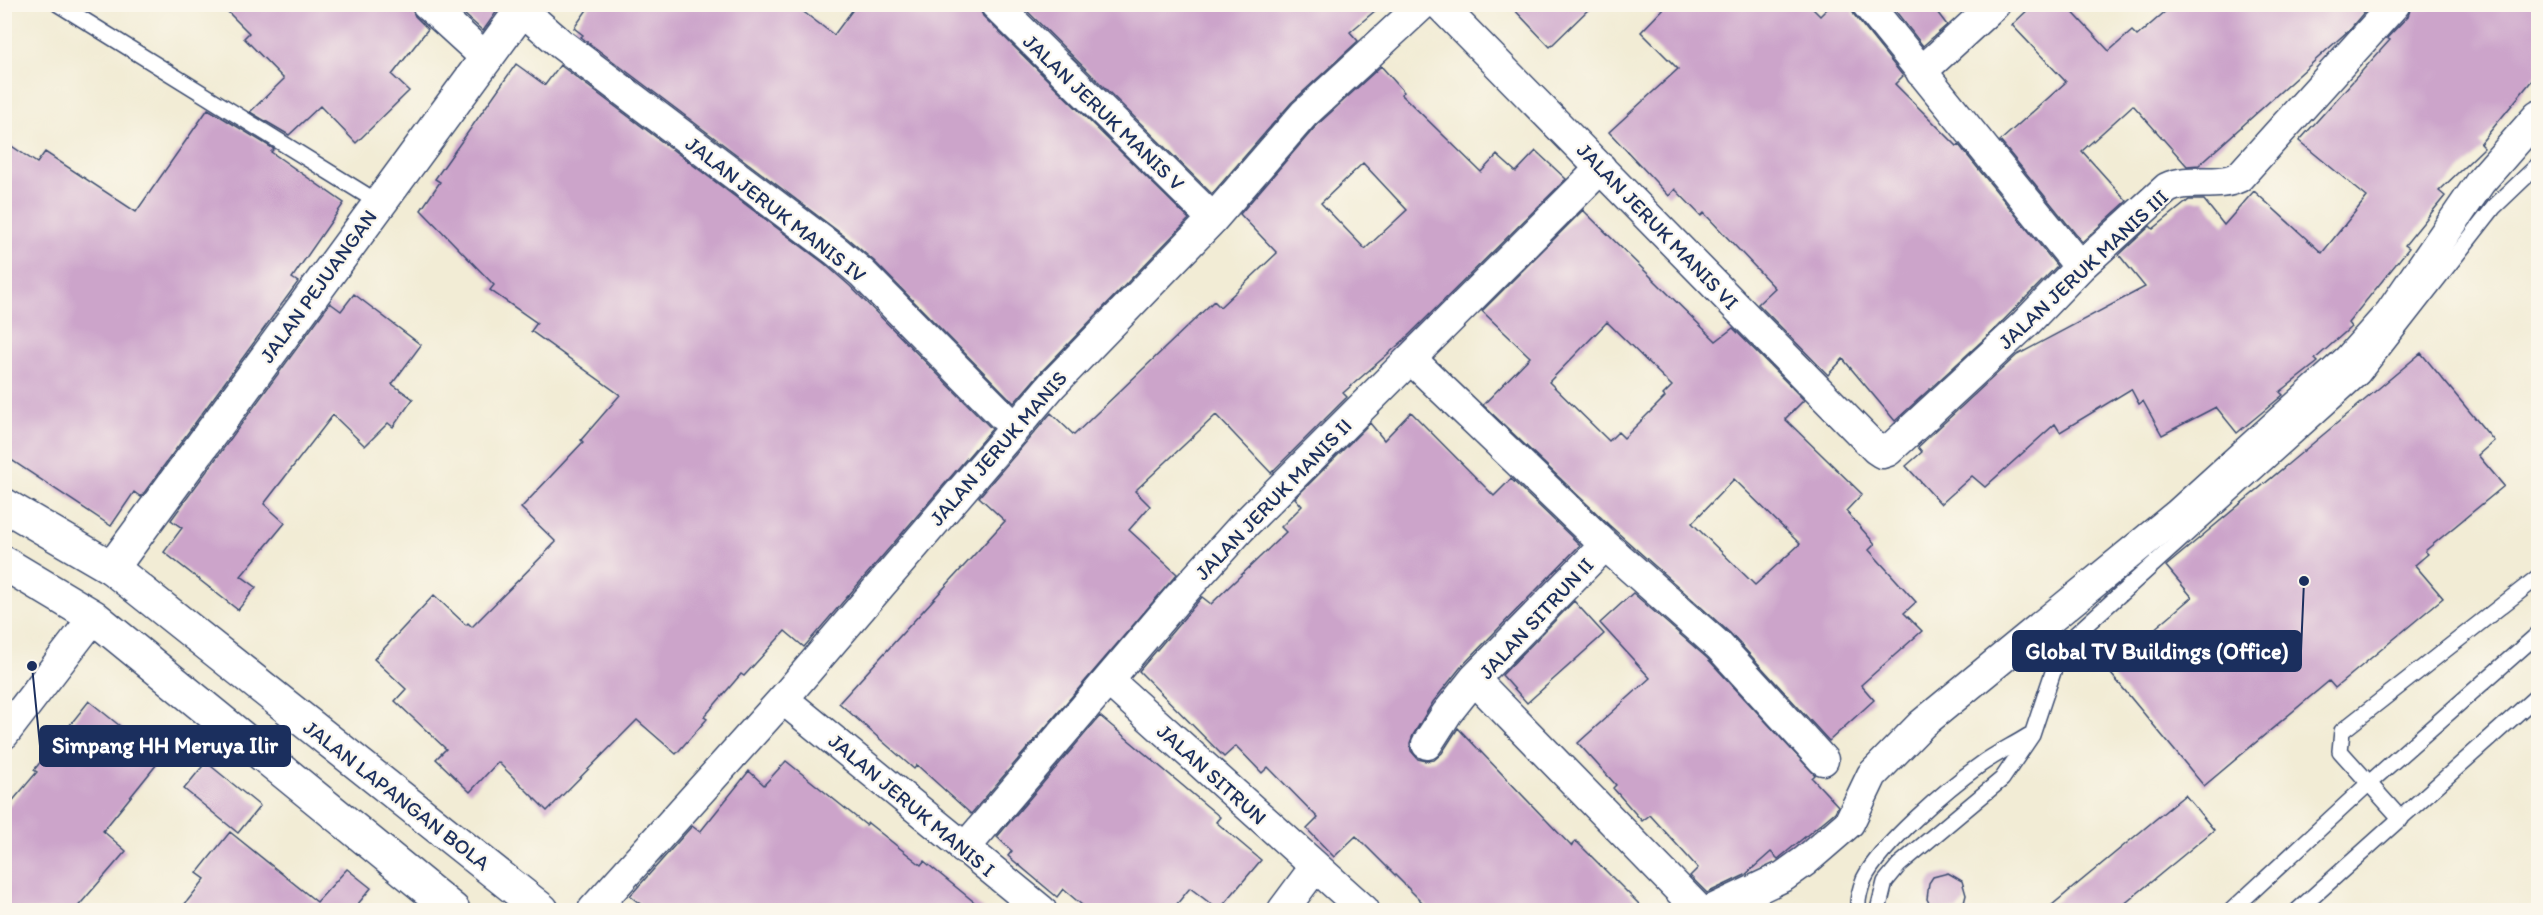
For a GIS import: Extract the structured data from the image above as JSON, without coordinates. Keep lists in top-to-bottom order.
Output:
{
  "streets": {
    "main road": ["JALAN PEJUANGAN", "JALAN LAPANGAN BOLA"],
    "street": [
      "JALAN JERUK MANIS V",
      "JALAN JERUK MANIS IV",
      "JALAN JERUK MANIS VI",
      "JALAN JERUK MANIS III",
      "JALAN JERUK MANIS",
      "JALAN JERUK MANIS II",
      "JALAN SITRUN II",
      "JALAN SITRUN",
      "JALAN JERUK MANIS I"
    ]
  },
  "crossings": [
    ["JALAN JERUK MANIS V", "JALAN JERUK MANIS"],
    ["JALAN JERUK MANIS IV", "JALAN PEJUANGAN"],
    ["JALAN JERUK MANIS IV", "JALAN JERUK MANIS"],
    ["JALAN JERUK MANIS VI", "JALAN JERUK MANIS III"],
    ["JALAN JERUK MANIS VI", "JALAN JERUK MANIS II"],
    ["JALAN PEJUANGAN", "JALAN LAPANGAN BOLA"],
    ["JALAN JERUK MANIS", "JALAN JERUK MANIS I"],
    ["JALAN JERUK MANIS II", "JALAN SITRUN II"],
    ["JALAN JERUK MANIS II", "JALAN SITRUN"],
    ["JALAN JERUK MANIS II", "JALAN JERUK MANIS I"]
  ],
  "places": ["Global TV Buildings (Office)", "Simpang HH Meruya Ilir"]
}
